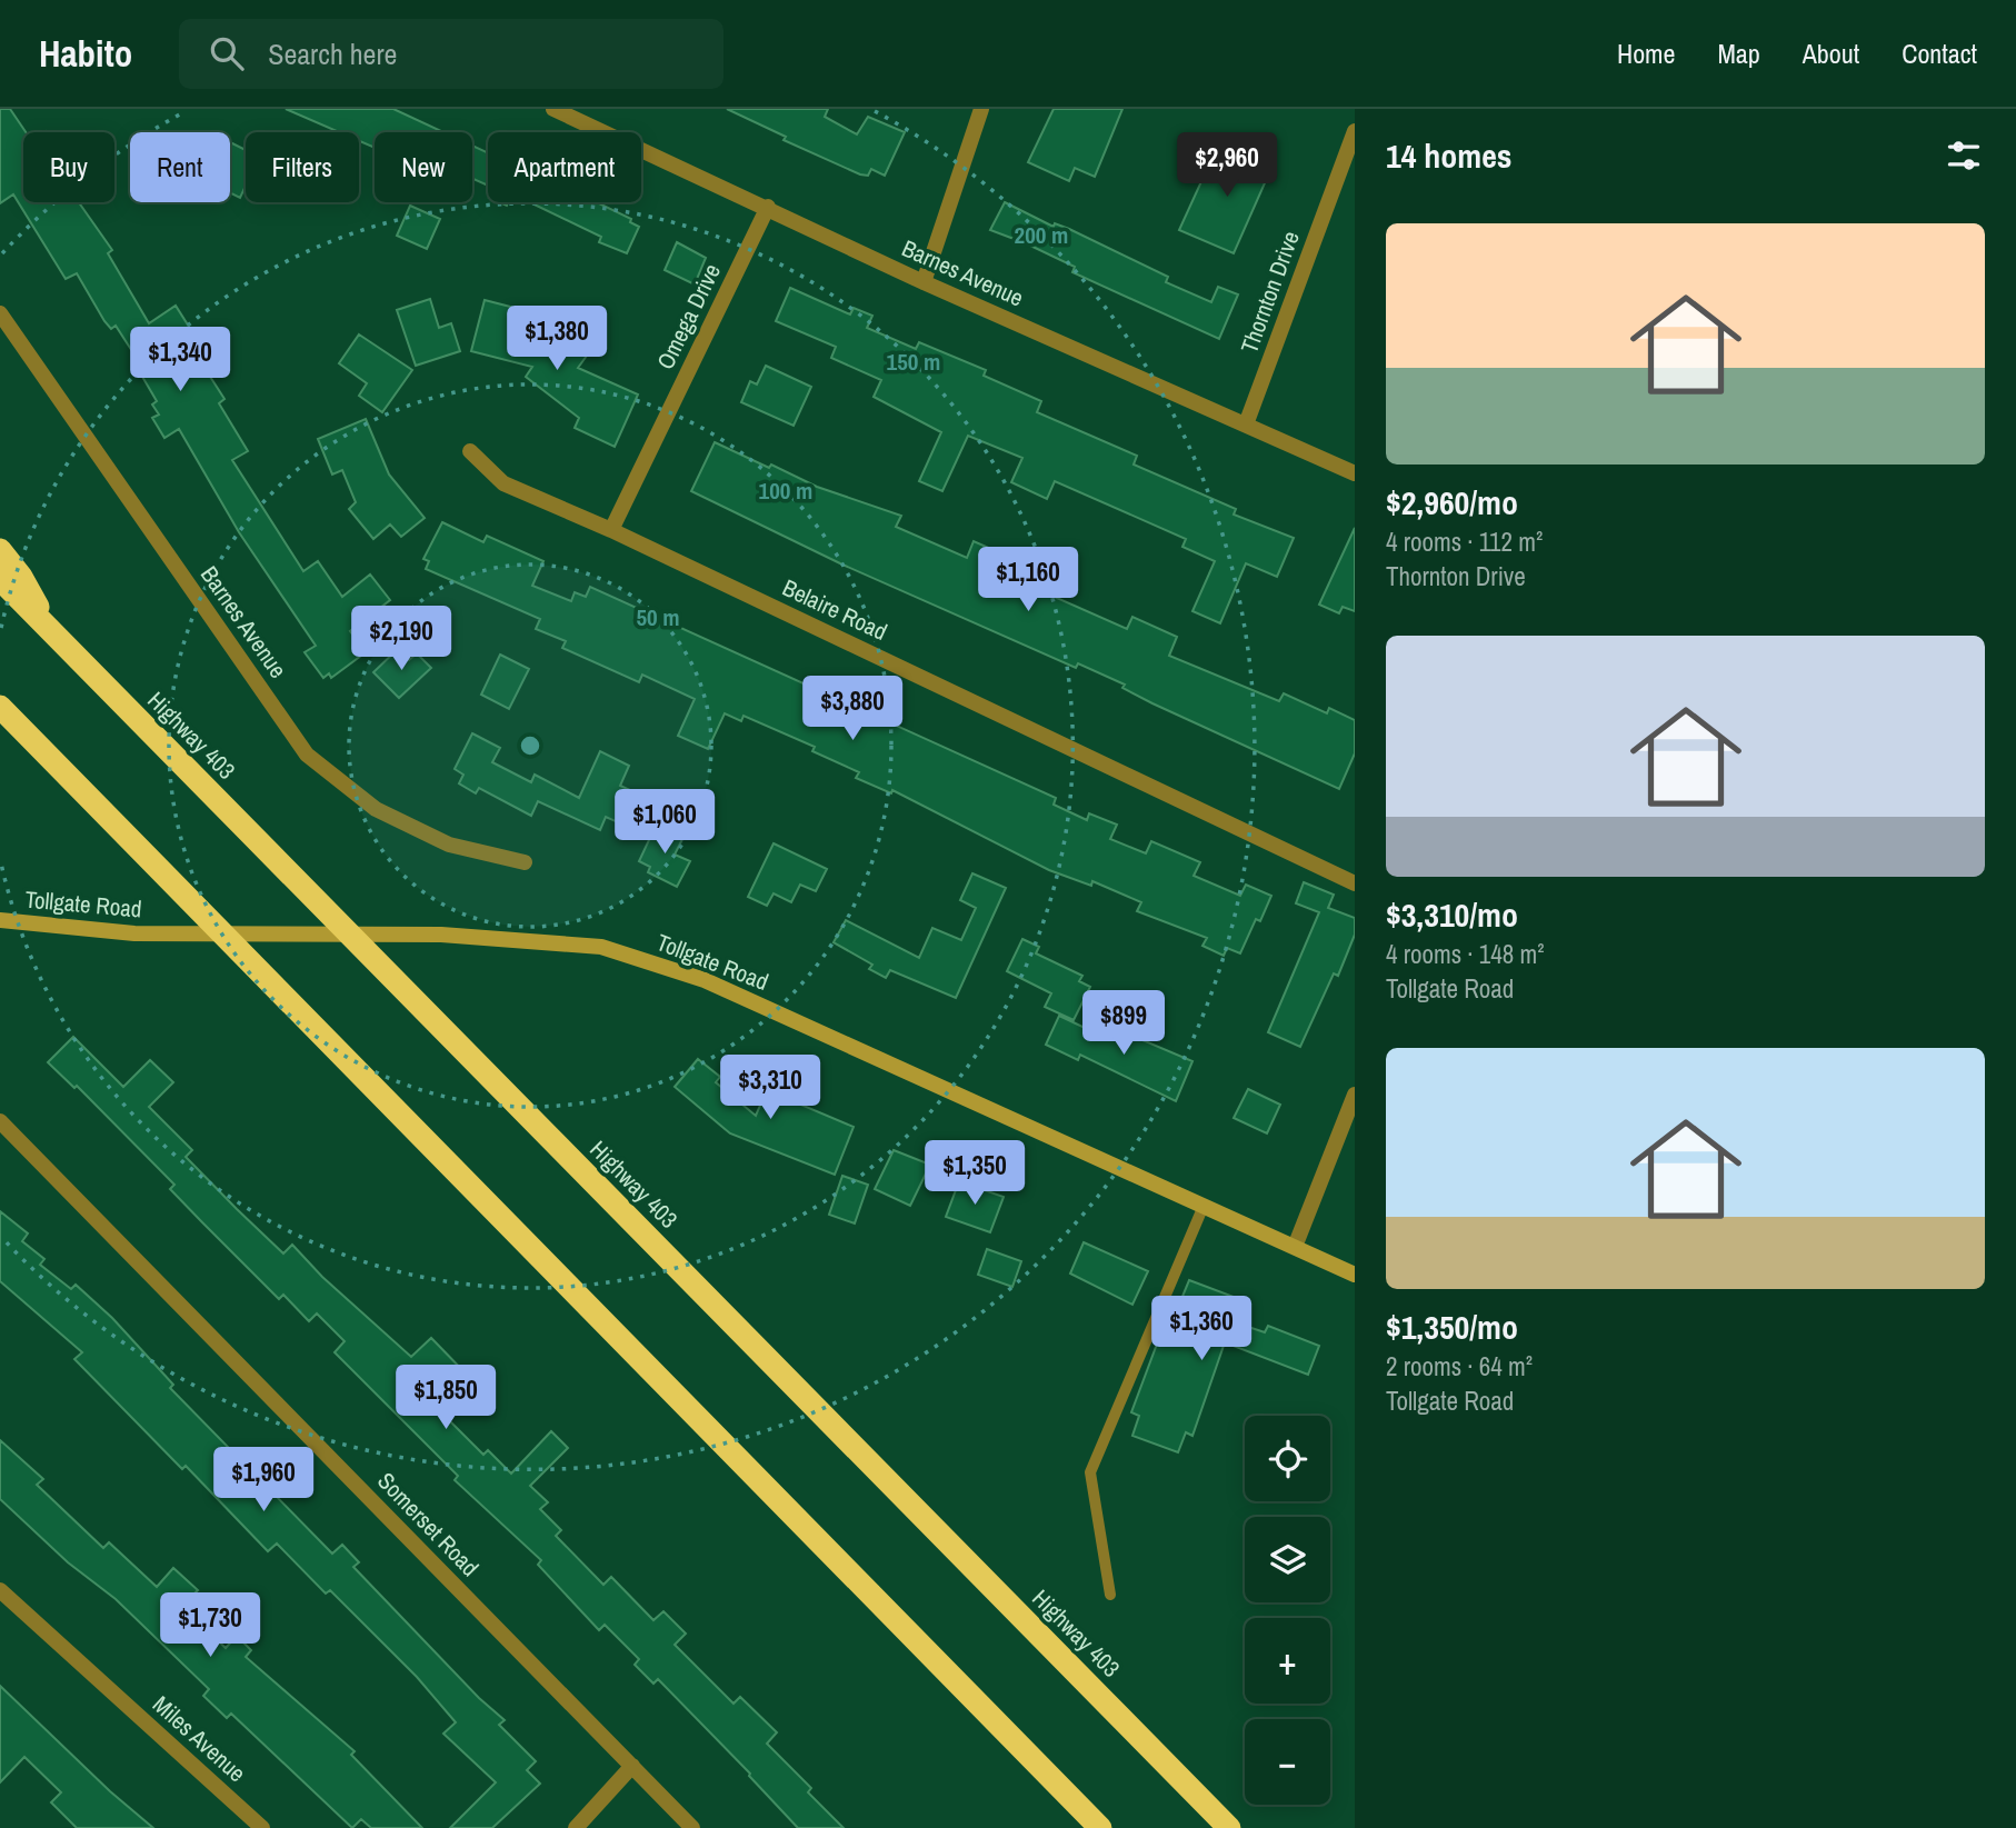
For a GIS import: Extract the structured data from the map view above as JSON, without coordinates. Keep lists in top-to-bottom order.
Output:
{
  "streets": {
    "highway": ["Highway 403"],
    "main road": ["Tollgate Road"],
    "street": [
      "Barnes Avenue",
      "Thornton Drive",
      "Omega Drive",
      "Belaire Road",
      "Somerset Road",
      "Miles Avenue"
    ]
  },
  "crossings": [
    ["Barnes Avenue", "Thornton Drive"],
    ["Barnes Avenue", "Omega Drive"],
    ["Omega Drive", "Belaire Road"]
  ],
  "page": {
    "header": "Habito",
    "search": "Search here",
    "nav": [
      "Home",
      "Map",
      "About",
      "Contact"
    ],
    "heading": "14 homes",
    "price": [
      "$2,960",
      "$1,380",
      "$1,340",
      "$1,160",
      "$2,190",
      "$3,880",
      "$1,060",
      "$899",
      "$3,310",
      "$1,350",
      "$1,360",
      "$1,850",
      "$1,960",
      "$1,730"
    ],
    "chip": [
      "Buy",
      "Rent",
      "Filters",
      "New",
      "Apartment"
    ],
    "list": [
      {
        "name": "$2,960/mo",
        "note": "4 rooms · 112 m² · Thornton Drive"
      },
      {
        "name": "$3,310/mo",
        "note": "4 rooms · 148 m² · Tollgate Road"
      },
      {
        "name": "$1,350/mo",
        "note": "2 rooms · 64 m² · Tollgate Road"
      }
    ],
    "map_buttons": ["+", "−"]
  },
  "rings": [
    "200 m",
    "150 m",
    "100 m",
    "50 m"
  ]
}
